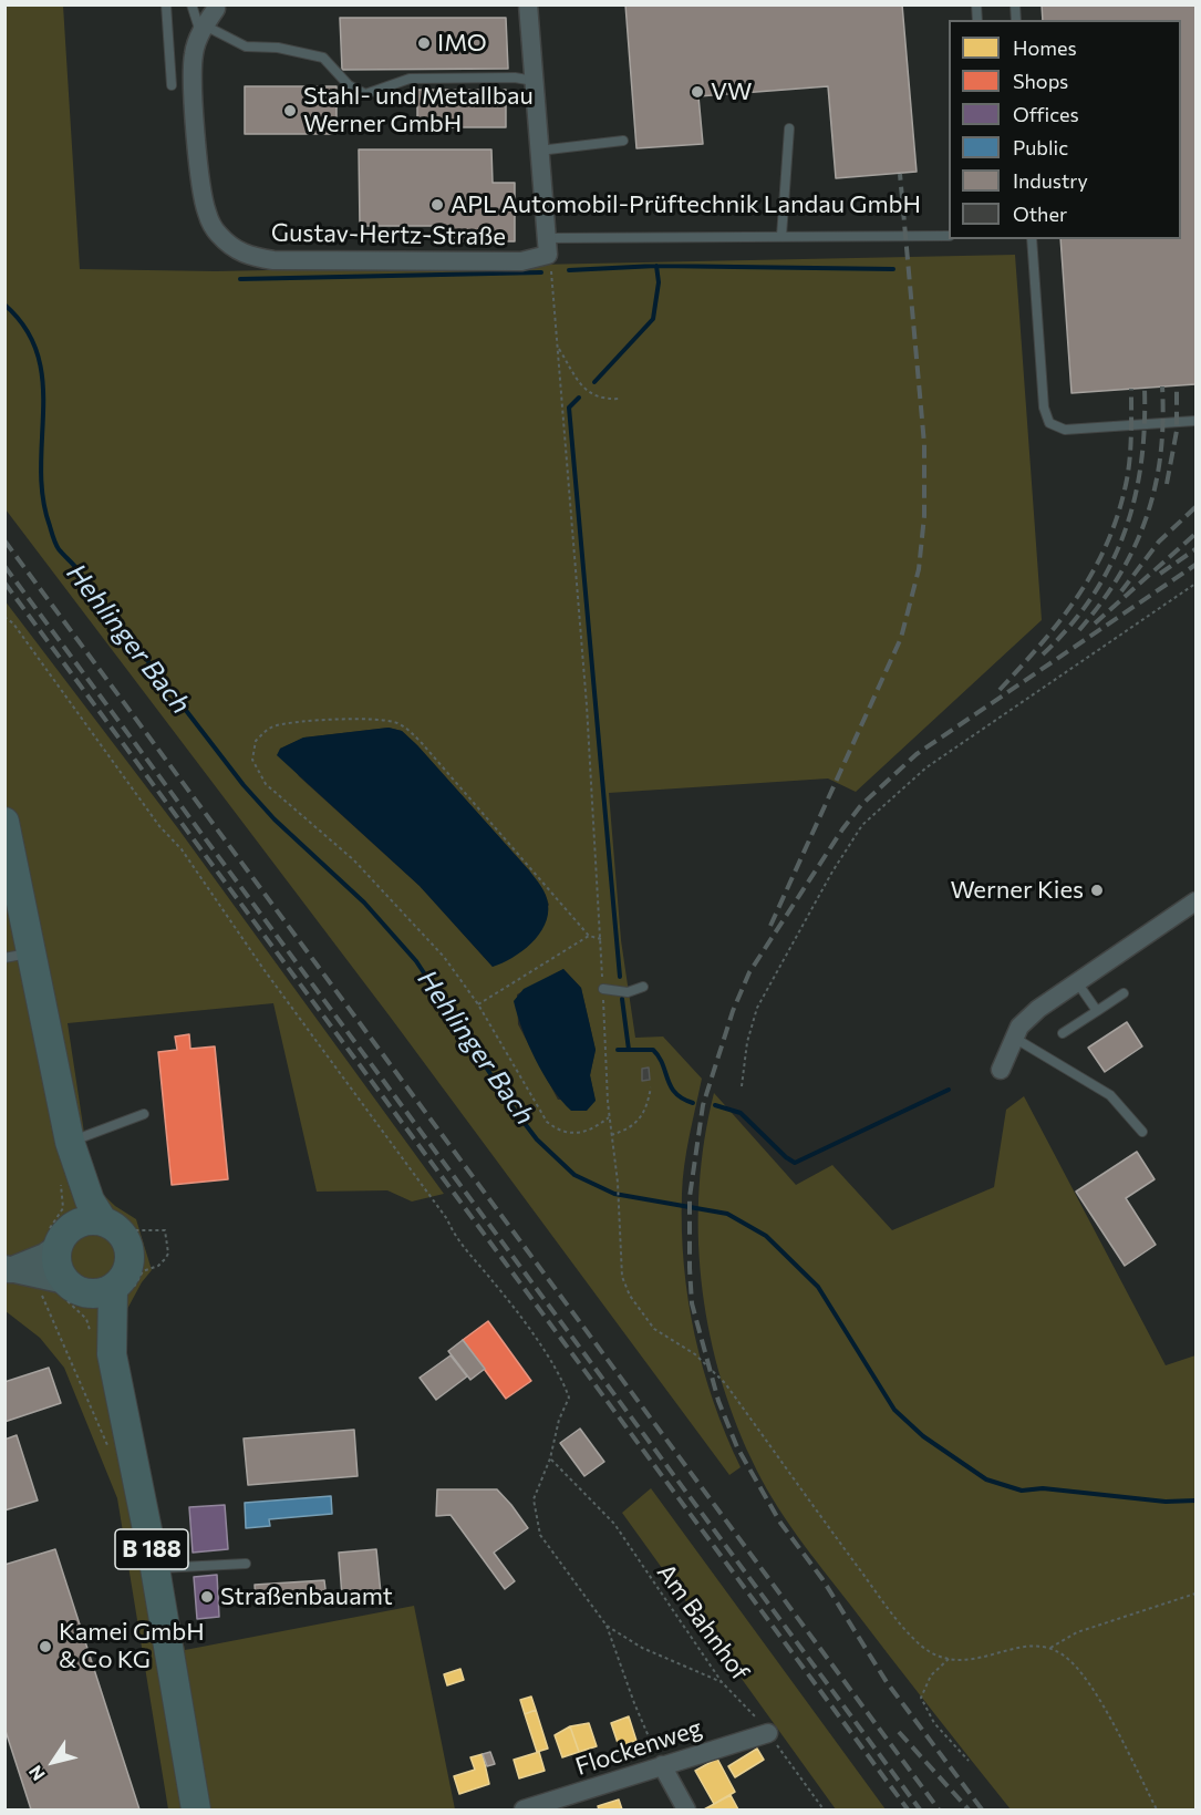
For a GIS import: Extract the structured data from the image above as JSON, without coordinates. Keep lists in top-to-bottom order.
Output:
{
  "streets": {
    "main road": ["B 188"],
    "street": ["Gustav-Hertz-Straße", "Flockenweg"],
    "path": ["Am Bahnhof"]
  },
  "crossings": [
    ["Am Bahnhof", "Flockenweg"]
  ],
  "water": ["Hehlinger Bach"],
  "places": [
    "IMO",
    "VW",
    "Stahl- und Metallbau Werner GmbH",
    "APL Automobil-Prüftechnik Landau GmbH",
    "Werner Kies",
    "Straßenbauamt",
    "Kamei GmbH & Co KG"
  ],
  "legend": [
    "Homes",
    "Shops",
    "Offices",
    "Public",
    "Industry",
    "Other"
  ],
  "north": "bottom left"
}
